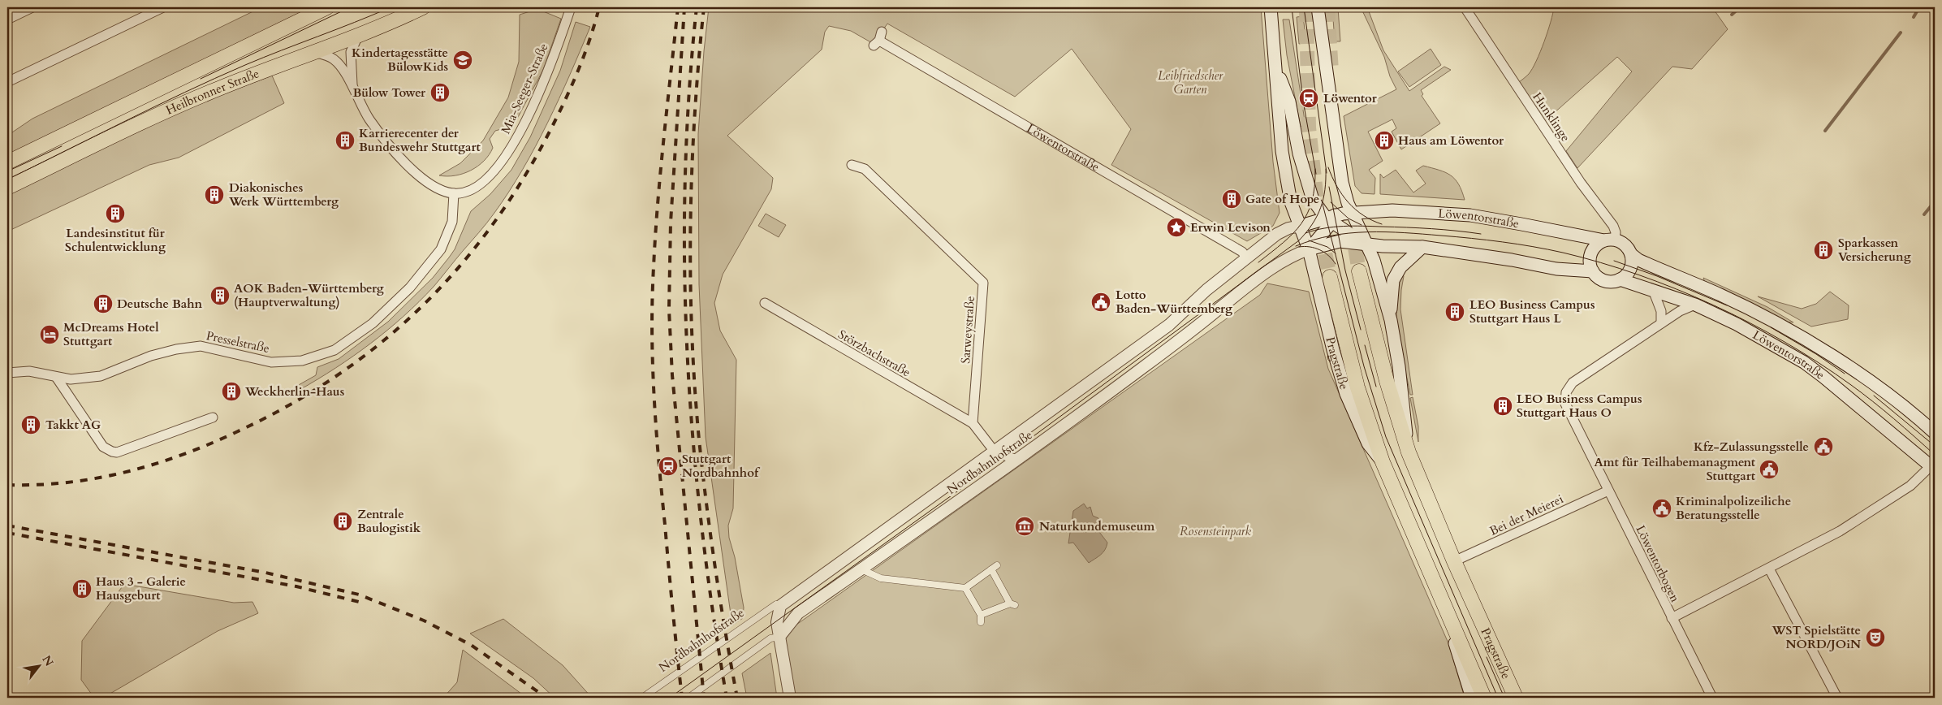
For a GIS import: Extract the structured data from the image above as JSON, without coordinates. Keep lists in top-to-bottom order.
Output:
{
  "streets": {
    "main road": ["Heilbronner Straße", "Löwentorstraße", "Pragstraße"],
    "street": [
      "Mia-Seeger-Straße",
      "Hunklinge",
      "Sarweystraße",
      "Presselstraße",
      "Störzbachstraße",
      "Nordbahnhofstraße",
      "Bei der Meierei",
      "Löwentorbogen"
    ]
  },
  "crossings": [
    ["Mia-Seeger-Straße", "Presselstraße"],
    ["Hunklinge", "Löwentorstraße"],
    ["Löwentorstraße", "Pragstraße"],
    ["Löwentorstraße", "Nordbahnhofstraße"],
    ["Löwentorstraße", "Löwentorbogen"],
    ["Sarweystraße", "Störzbachstraße"],
    ["Pragstraße", "Nordbahnhofstraße"],
    ["Pragstraße", "Bei der Meierei"],
    ["Bei der Meierei", "Löwentorbogen"]
  ],
  "parks": ["Leibfriedscher Garten", "Rosensteinpark"],
  "places": {
    "school or university": ["Kindertagesstätte BülowKids"],
    "building": [
      "Bülow Tower",
      "Karrierecenter der Bundeswehr Stuttgart",
      "Haus am Löwentor",
      "Diakonisches Werk Württemberg",
      "Gate of Hope",
      "Landesinstitut für Schulentwicklung",
      "Sparkassen Versicherung",
      "AOK Baden-Württemberg (Hauptverwaltung)",
      "Deutsche Bahn",
      "LEO Business Campus Stuttgart Haus L",
      "Weckherlin-Haus",
      "LEO Business Campus Stuttgart Haus O",
      "Takkt AG",
      "Zentrale Baulogistik",
      "Haus 3 - Galerie Hausgeburt"
    ],
    "station": ["Löwentor", "Stuttgart Nordbahnhof"],
    "place": ["Erwin Levison"],
    "public building": [
      "Lotto Baden-Württemberg",
      "Kfz-Zulassungsstelle",
      "Amt für Teilhabemanagment Stuttgart",
      "Kriminalpolizeiliche Beratungsstelle"
    ],
    "hotel": ["McDreams Hotel Stuttgart"],
    "museum": ["Naturkundemuseum"],
    "theatre": ["WST Spielstätte NORD/JOiN"]
  },
  "north": "top right"
}
